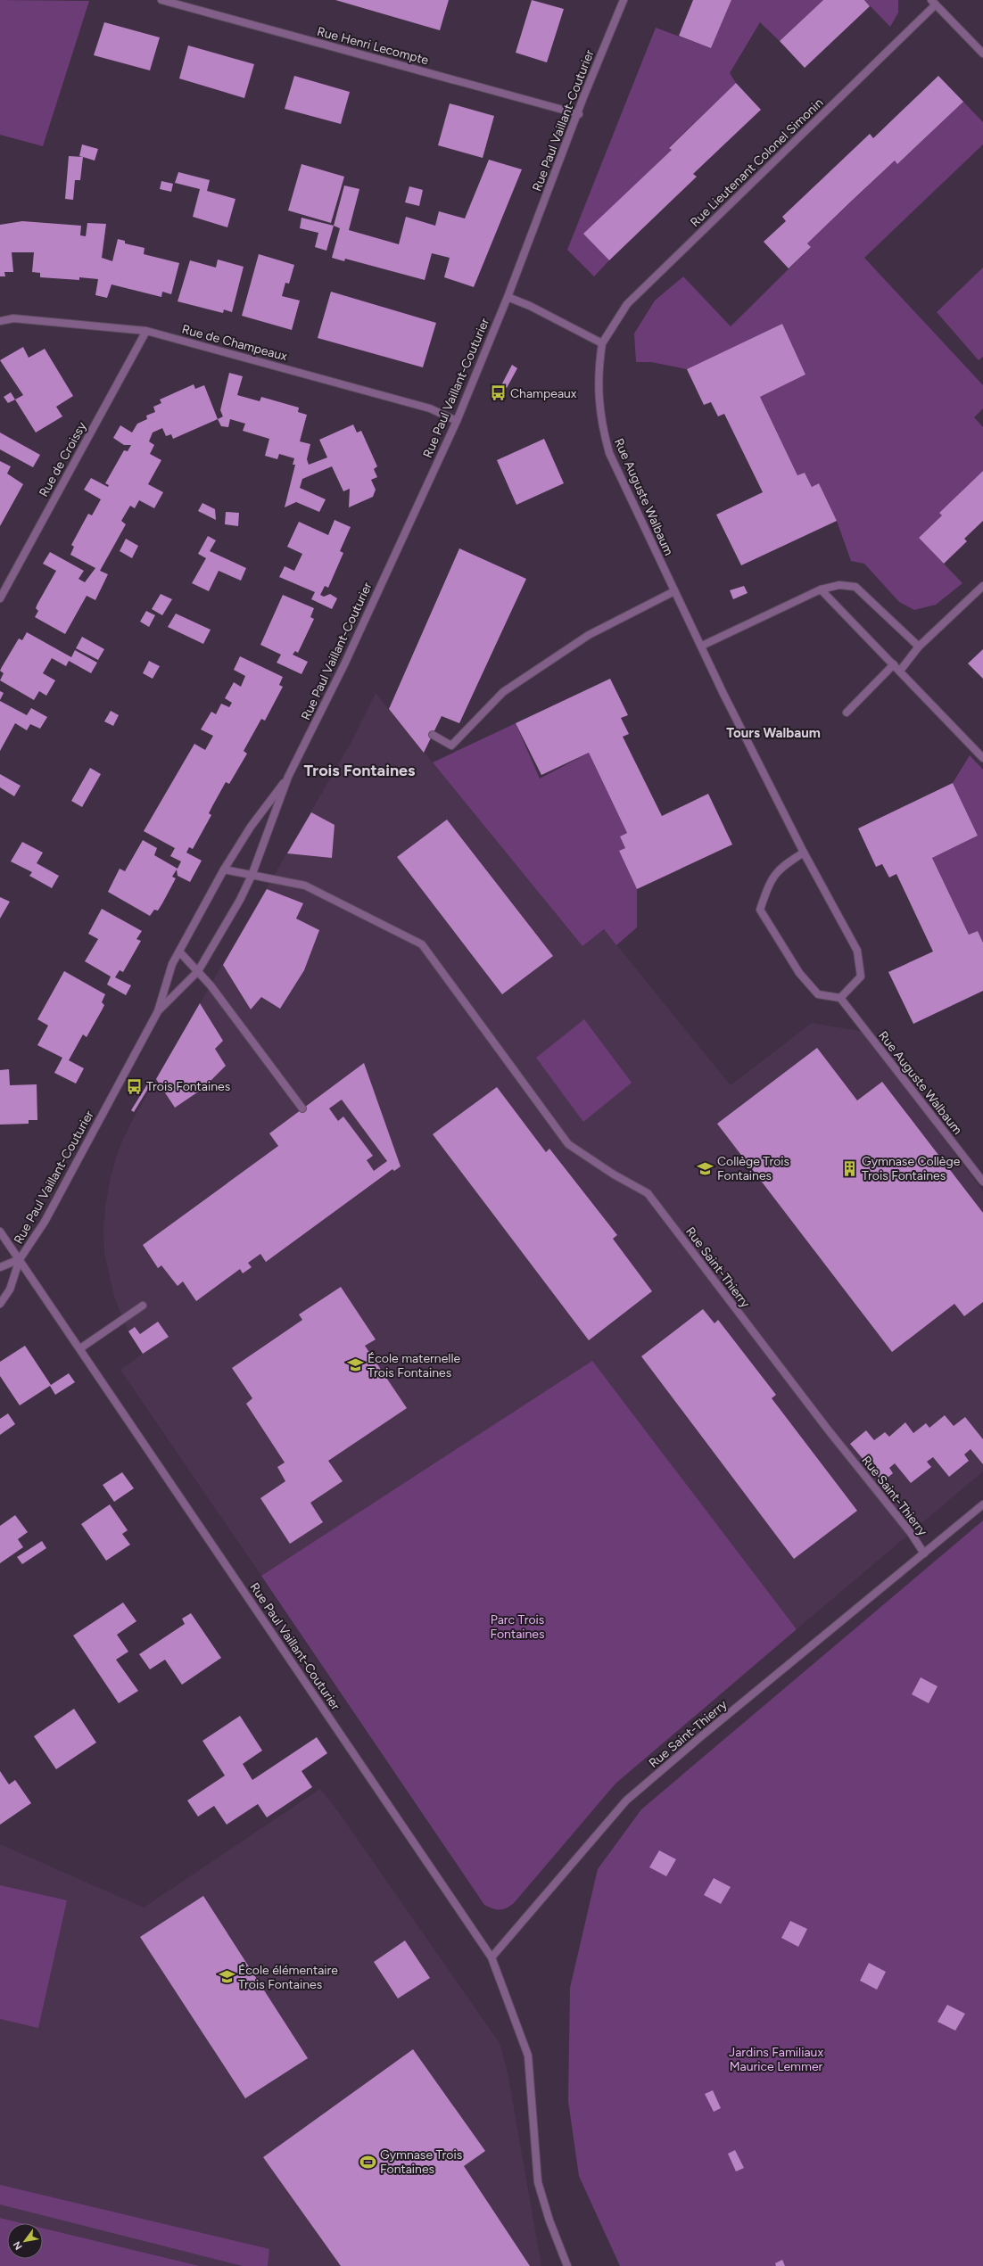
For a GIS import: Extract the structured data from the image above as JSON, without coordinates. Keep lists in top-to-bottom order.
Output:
{
  "streets": {
    "street": [
      "Rue Henri Lecompte",
      "Rue Paul Vaillant-Couturier",
      "Rue Lieutenant Colonel Simonin",
      "Rue de Champeaux",
      "Rue de Croissy",
      "Rue Auguste Walbaum",
      "Rue Saint-Thierry"
    ]
  },
  "crossings": [
    ["Rue Henri Lecompte", "Rue Paul Vaillant-Couturier"],
    ["Rue Paul Vaillant-Couturier", "Rue de Champeaux"],
    ["Rue Paul Vaillant-Couturier", "Rue Saint-Thierry"],
    ["Rue Lieutenant Colonel Simonin", "Rue Auguste Walbaum"],
    ["Rue de Champeaux", "Rue de Croissy"]
  ],
  "districts": ["Tours Walbaum", "Trois Fontaines"],
  "parks": ["Parc Trois Fontaines", "Jardins Familiaux Maurice Lemmer"],
  "places": {
    "bus stop": ["Champeaux", "Trois Fontaines"],
    "school or university": ["Collège Trois Fontaines", "École maternelle Trois Fontaines", "École élémentaire Trois Fontaines"],
    "building": ["Gymnase Collège Trois Fontaines"],
    "sports": ["Gymnase Trois Fontaines"]
  },
  "north": "bottom left"
}
